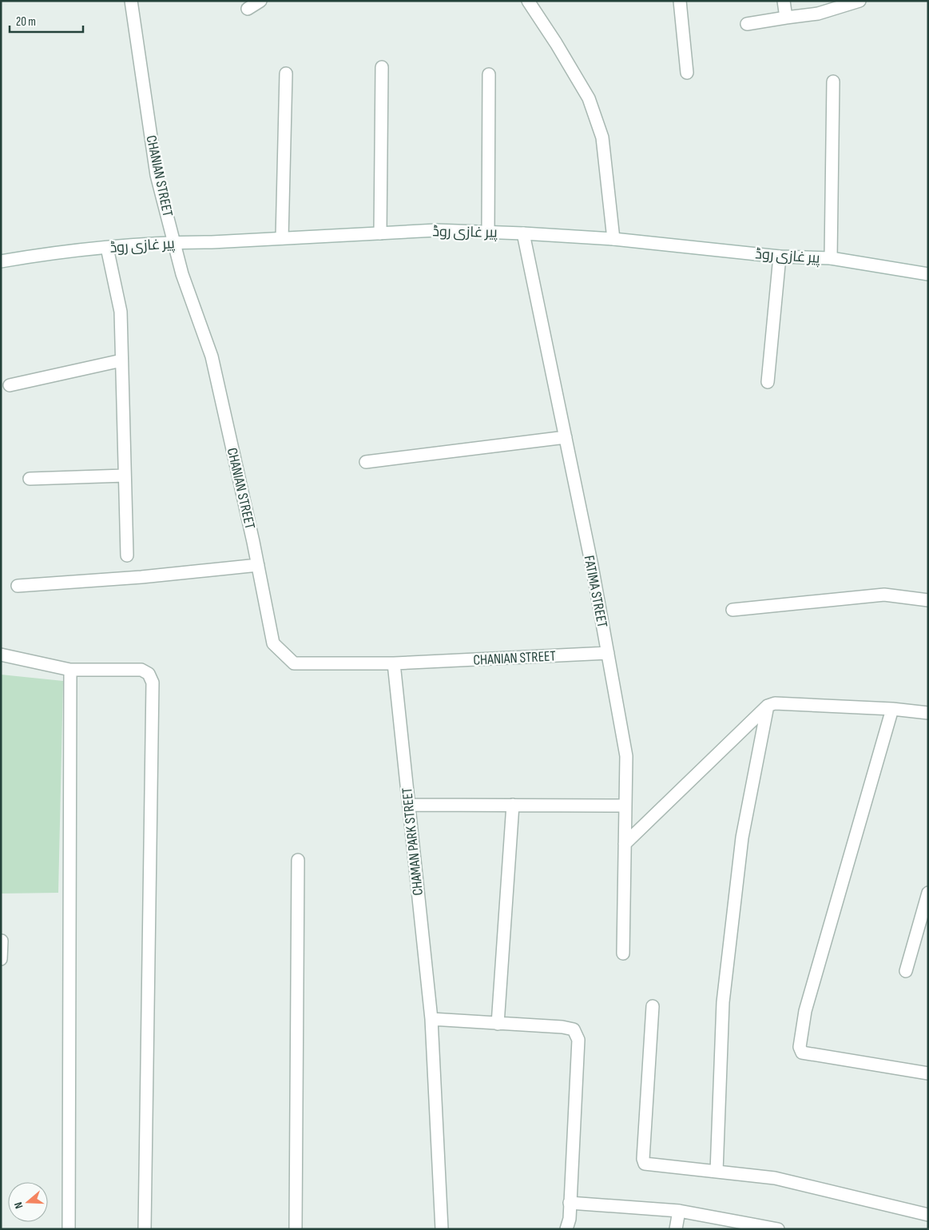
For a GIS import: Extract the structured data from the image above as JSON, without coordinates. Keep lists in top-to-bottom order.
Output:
{
  "streets": {
    "street": [
      "CHANIAN STREET",
      "پیر غازی روڈ",
      "FATIMA STREET",
      "CHAMAN PARK STREET"
    ]
  },
  "crossings": [
    ["CHANIAN STREET", "پیر غازی روڈ"],
    ["CHANIAN STREET", "FATIMA STREET"],
    ["CHANIAN STREET", "CHAMAN PARK STREET"],
    ["پیر غازی روڈ", "FATIMA STREET"]
  ],
  "scale_bar": "20 m",
  "north": "left"
}
